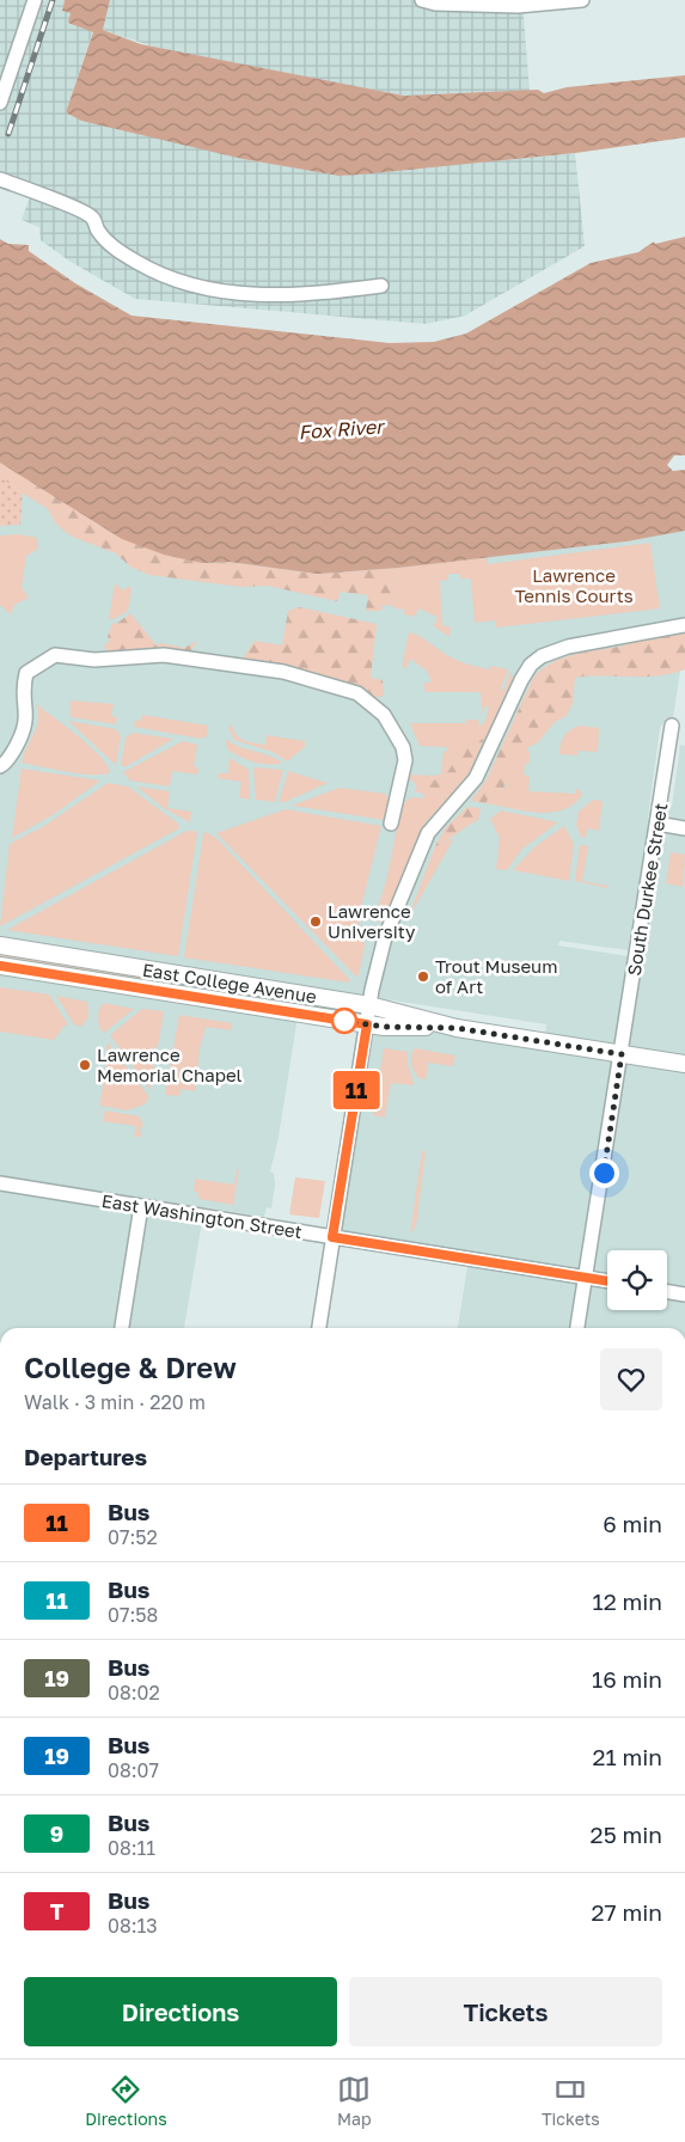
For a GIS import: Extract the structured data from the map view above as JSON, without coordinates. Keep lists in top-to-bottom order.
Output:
{
  "streets": {
    "main road": ["East College Avenue"],
    "street": ["South Durkee Street", "East Washington Street"]
  },
  "crossings": [
    ["South Durkee Street", "East College Avenue"],
    ["South Durkee Street", "East Washington Street"]
  ],
  "water": ["Fox River"],
  "parks": ["Lawrence Tennis Courts"],
  "places": ["Lawrence University", "Trout Museum of Art", "Lawrence Memorial Chapel"],
  "lines": ["bus line 11"],
  "page": {
    "on_map": "11",
    "heading": [
      ["College & Drew", "Walk · 3 min · 220 m"],
      "Departures"
    ],
    "list": [
      {
        "mark": "11",
        "name": "Bus",
        "note": "07:52",
        "value": "6 min"
      },
      {
        "mark": "11",
        "name": "Bus",
        "note": "07:58",
        "value": "12 min"
      },
      {
        "mark": "19",
        "name": "Bus",
        "note": "08:02",
        "value": "16 min"
      },
      {
        "mark": "19",
        "name": "Bus",
        "note": "08:07",
        "value": "21 min"
      },
      {
        "mark": "9",
        "name": "Bus",
        "note": "08:11",
        "value": "25 min"
      },
      {
        "mark": "T",
        "name": "Bus",
        "note": "08:13",
        "value": "27 min"
      }
    ],
    "buttons": ["Directions", "Tickets"],
    "tabs": ["Directions", "Map", "Tickets"]
  }
}
